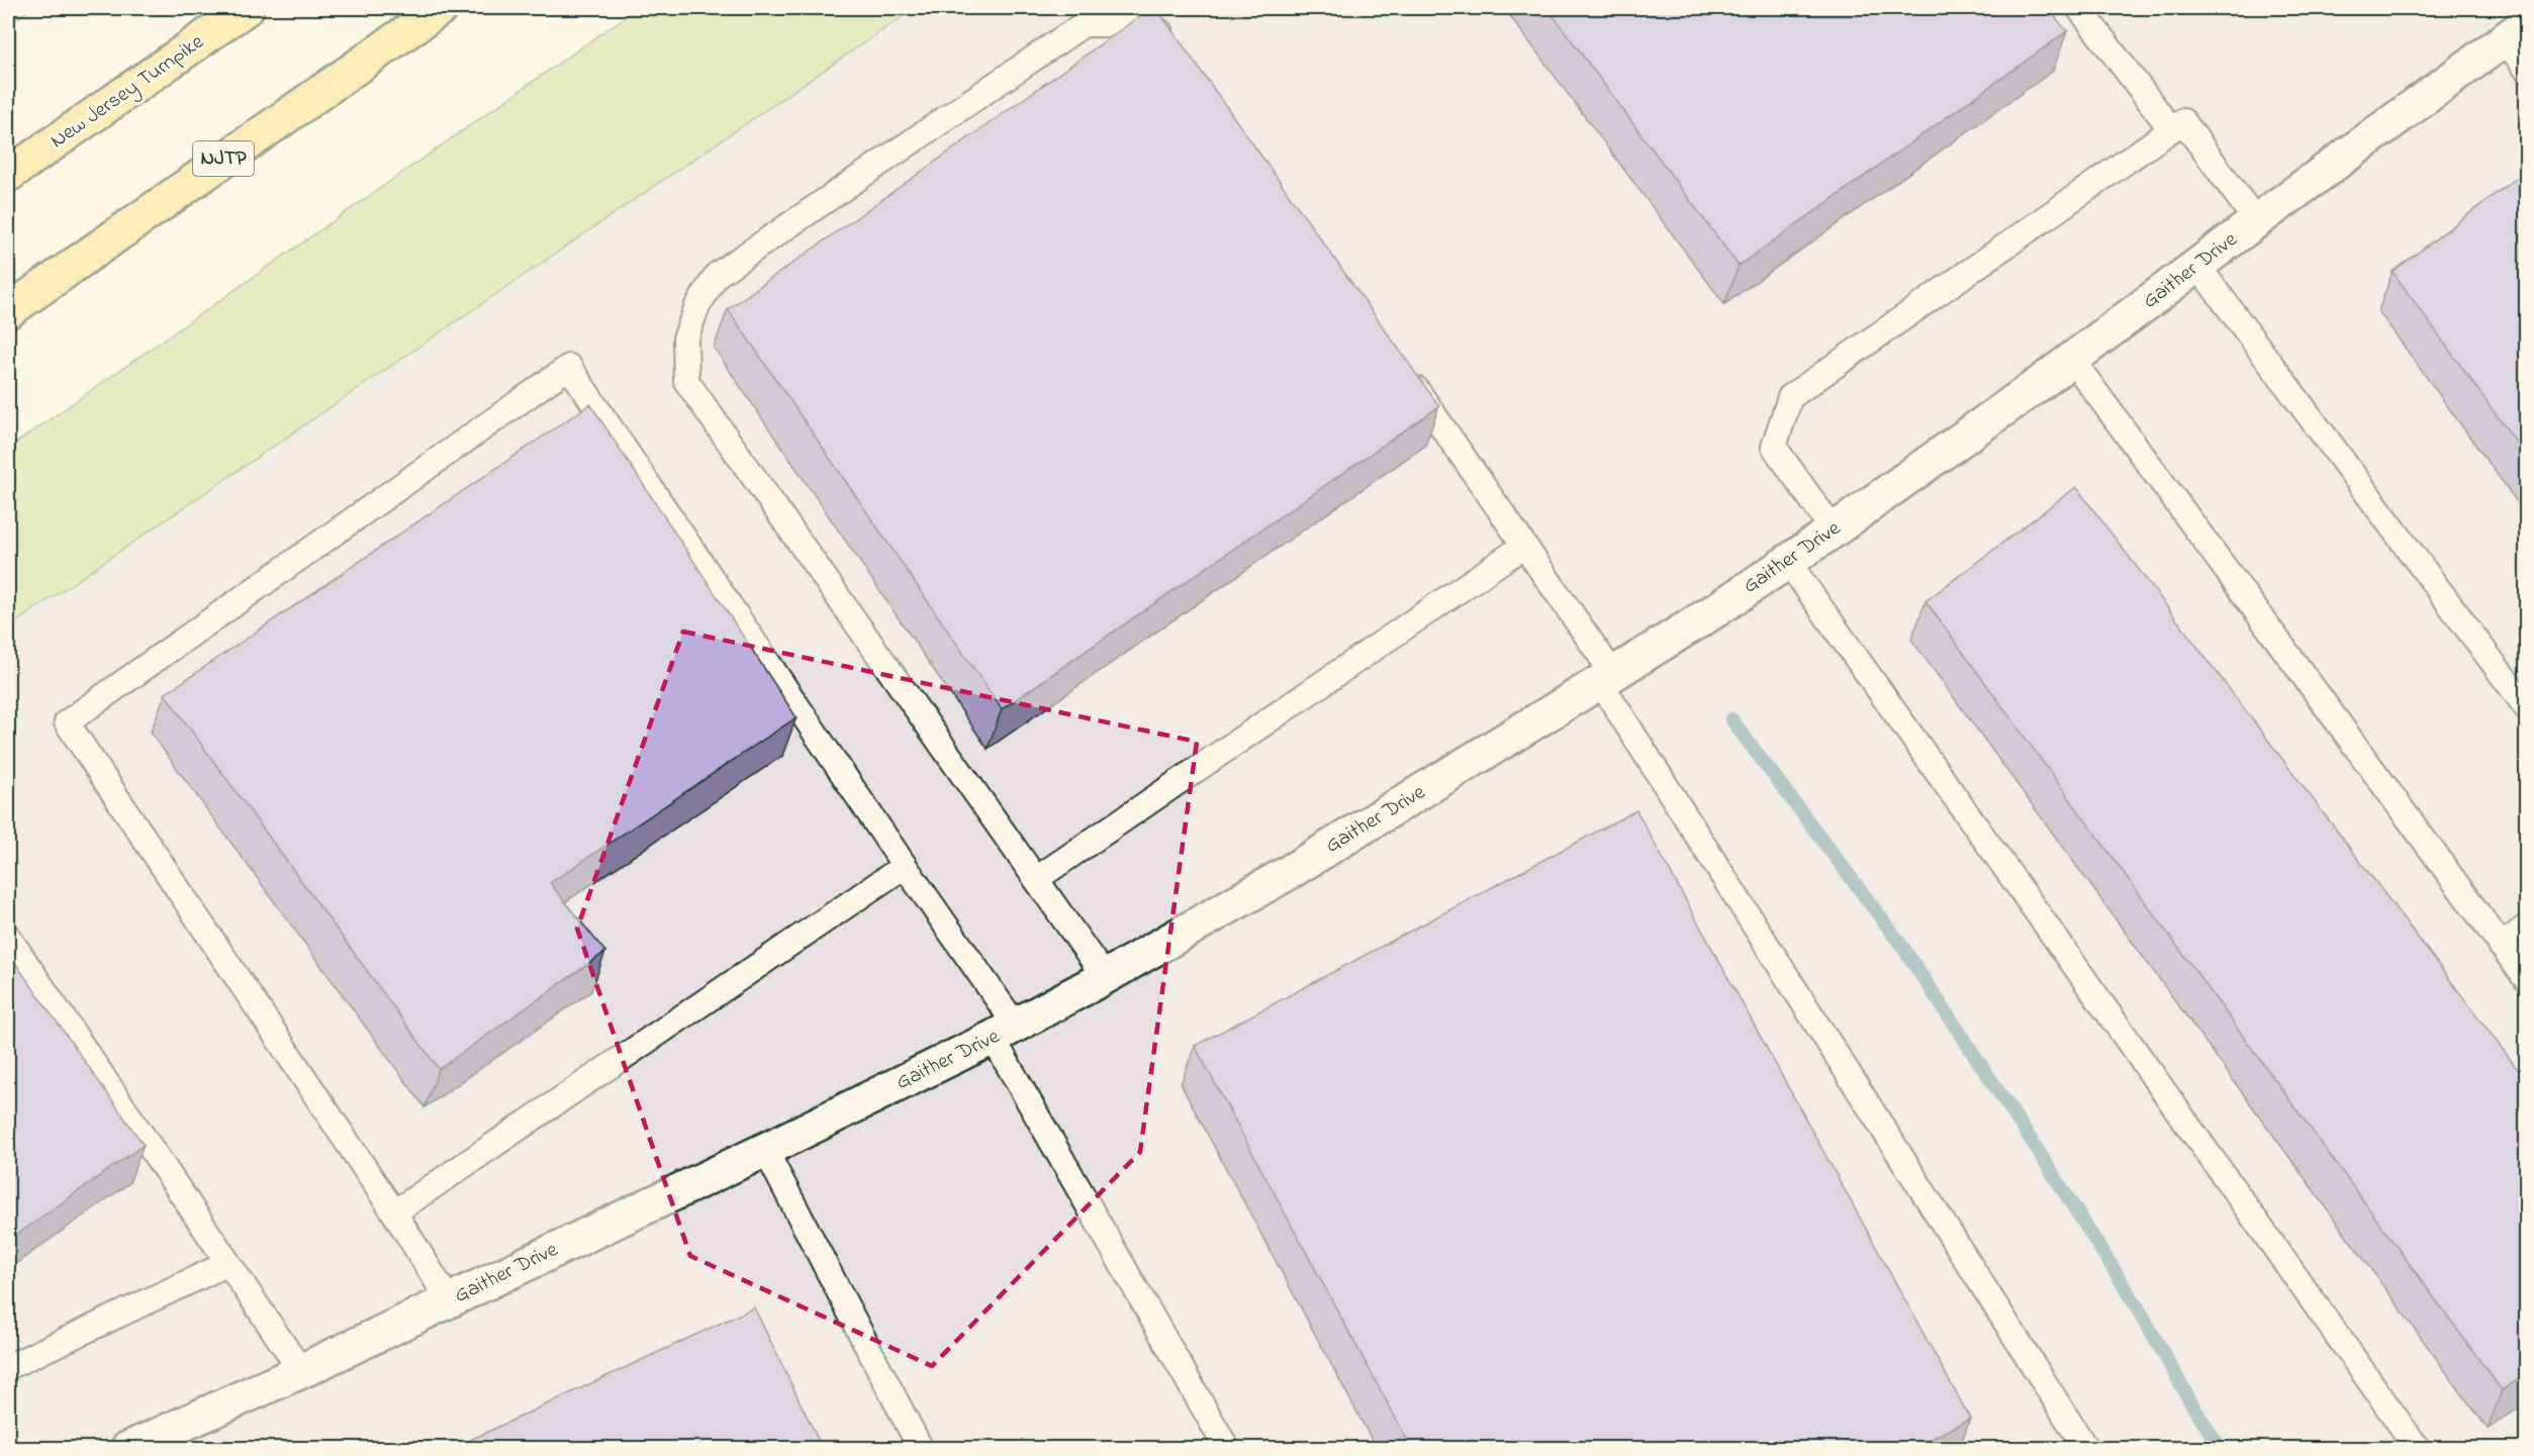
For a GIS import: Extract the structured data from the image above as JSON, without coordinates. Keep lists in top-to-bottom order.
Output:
{
  "streets": {
    "highway": ["New Jersey Turnpike", "NJTP"],
    "street": ["Gaither Drive"]
  }
}
